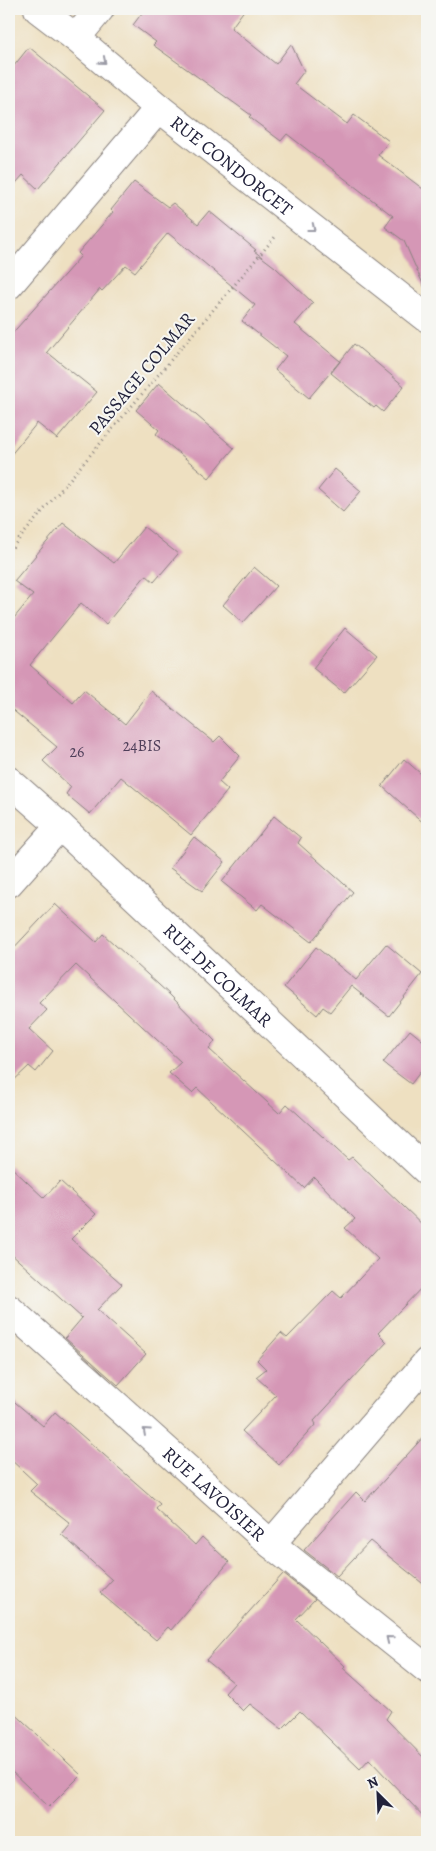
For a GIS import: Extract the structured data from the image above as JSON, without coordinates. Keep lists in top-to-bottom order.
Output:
{
  "streets": {
    "street": ["RUE CONDORCET", "RUE DE COLMAR", "RUE LAVOISIER"],
    "path": ["PASSAGE COLMAR"]
  },
  "crossings": [
    ["RUE CONDORCET", "PASSAGE COLMAR"]
  ],
  "one_way": ["RUE CONDORCET", "RUE LAVOISIER"],
  "house_numbers": ["24BIS", "26"],
  "north": "top left"
}
